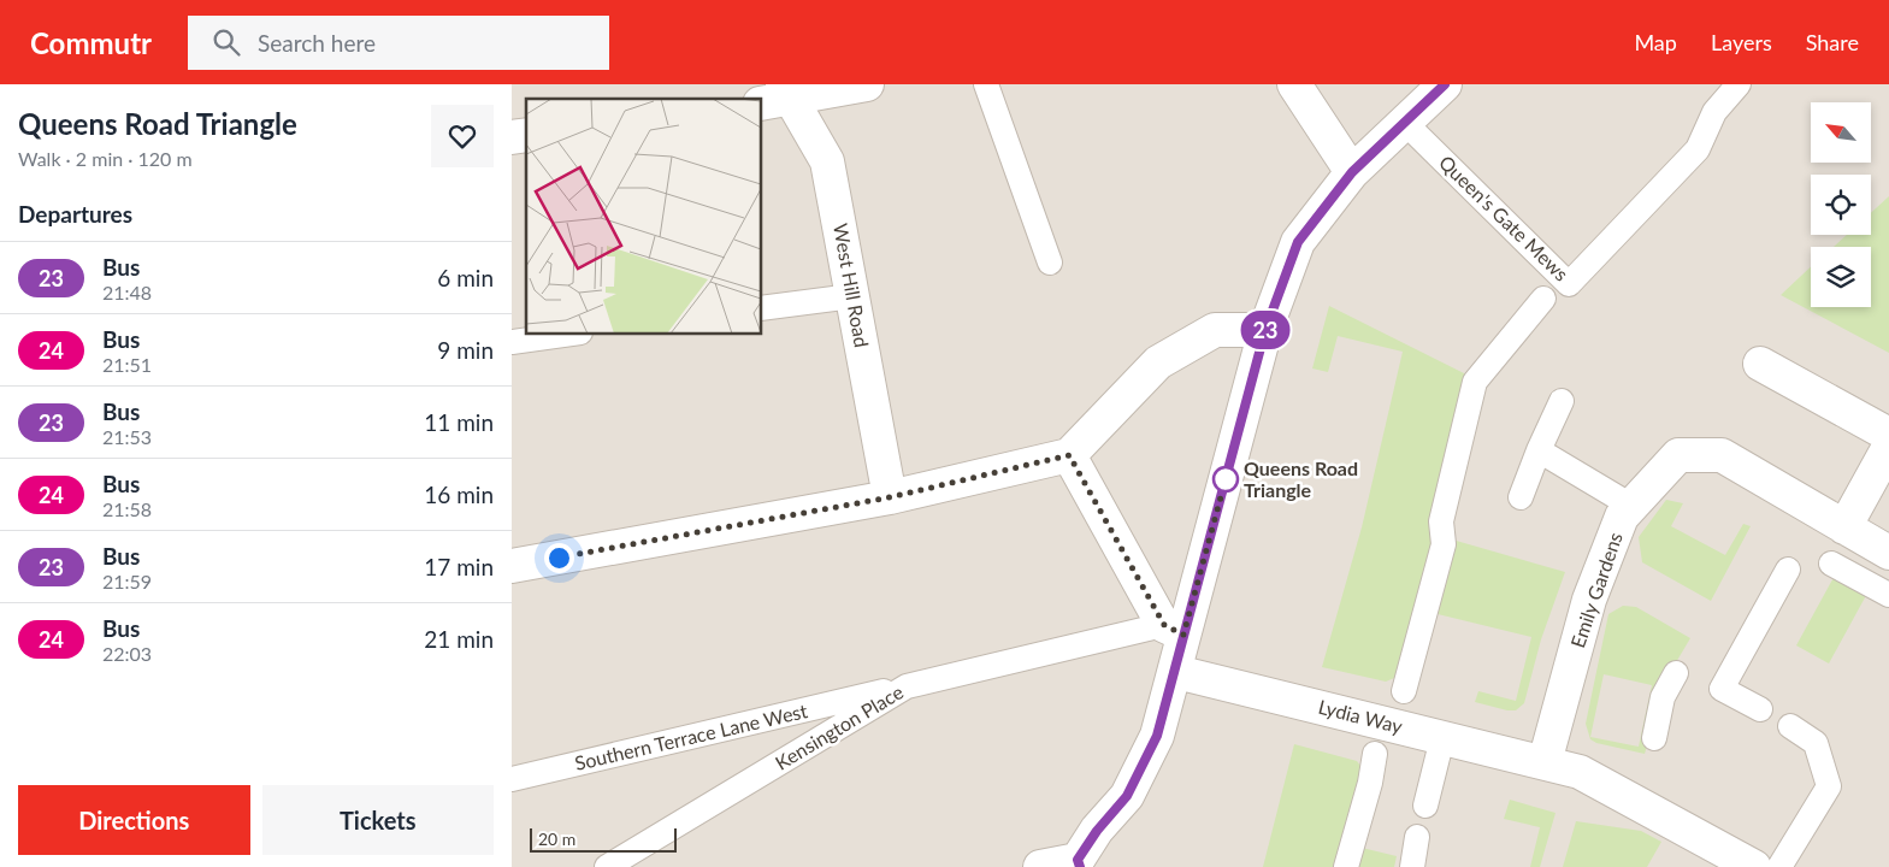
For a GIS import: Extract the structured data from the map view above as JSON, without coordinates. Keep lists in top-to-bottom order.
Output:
{
  "streets": {
    "street": ["West Hill Road", "Emily Gardens", "Lydia Way"],
    "lane": ["Queen's Gate Mews", "Kensington Place", "Southern Terrace Lane West"]
  },
  "crossings": [
    ["Emily Gardens", "Lydia Way"],
    ["Kensington Place", "Southern Terrace Lane West"]
  ],
  "places": ["Queens Road Triangle"],
  "lines": ["bus line 23"],
  "scale_bar": "20 m",
  "north": "top left",
  "page": {
    "header": "Commutr",
    "search": "Search here",
    "nav": ["Map", "Layers", "Share"],
    "heading": [
      ["Queens Road Triangle", "Walk · 2 min · 120 m"],
      "Departures"
    ],
    "on_map": "23",
    "list": [
      {
        "mark": "23",
        "name": "Bus",
        "note": "21:48",
        "value": "6 min"
      },
      {
        "mark": "24",
        "name": "Bus",
        "note": "21:51",
        "value": "9 min"
      },
      {
        "mark": "23",
        "name": "Bus",
        "note": "21:53",
        "value": "11 min"
      },
      {
        "mark": "24",
        "name": "Bus",
        "note": "21:58",
        "value": "16 min"
      },
      {
        "mark": "23",
        "name": "Bus",
        "note": "21:59",
        "value": "17 min"
      },
      {
        "mark": "24",
        "name": "Bus",
        "note": "22:03",
        "value": "21 min"
      }
    ],
    "buttons": ["Directions", "Tickets"],
    "scale": "20 m"
  }
}
